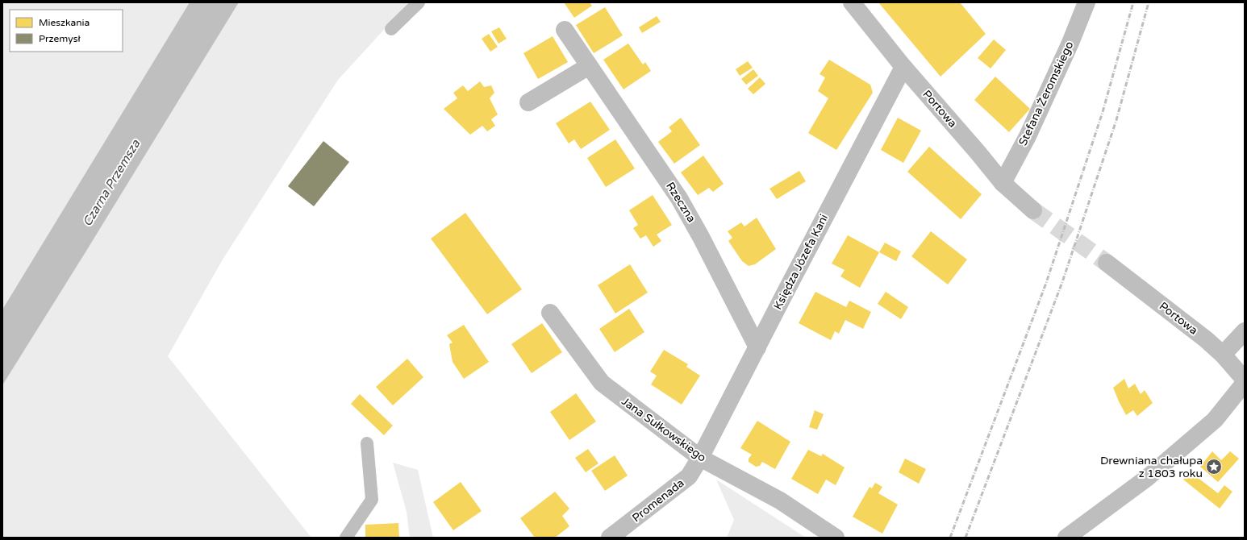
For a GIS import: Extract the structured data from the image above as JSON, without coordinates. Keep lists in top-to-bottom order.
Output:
{
  "streets": {
    "street": [
      "Stefana Żeromskiego",
      "Portowa",
      "Rzeczna",
      "Księdza Józefa Kani",
      "Jana Sułkowskiego",
      "Promenada"
    ]
  },
  "crossings": [
    ["Stefana Żeromskiego", "Portowa"],
    ["Portowa", "Księdza Józefa Kani"],
    ["Rzeczna", "Księdza Józefa Kani"],
    ["Księdza Józefa Kani", "Jana Sułkowskiego"],
    ["Księdza Józefa Kani", "Promenada"],
    ["Jana Sułkowskiego", "Promenada"]
  ],
  "water": ["Czarna Przemsza"],
  "places": {
    "place": ["Drewniana chałupa z 1803 roku"]
  },
  "legend": ["Mieszkania", "Przemysł"]
}
